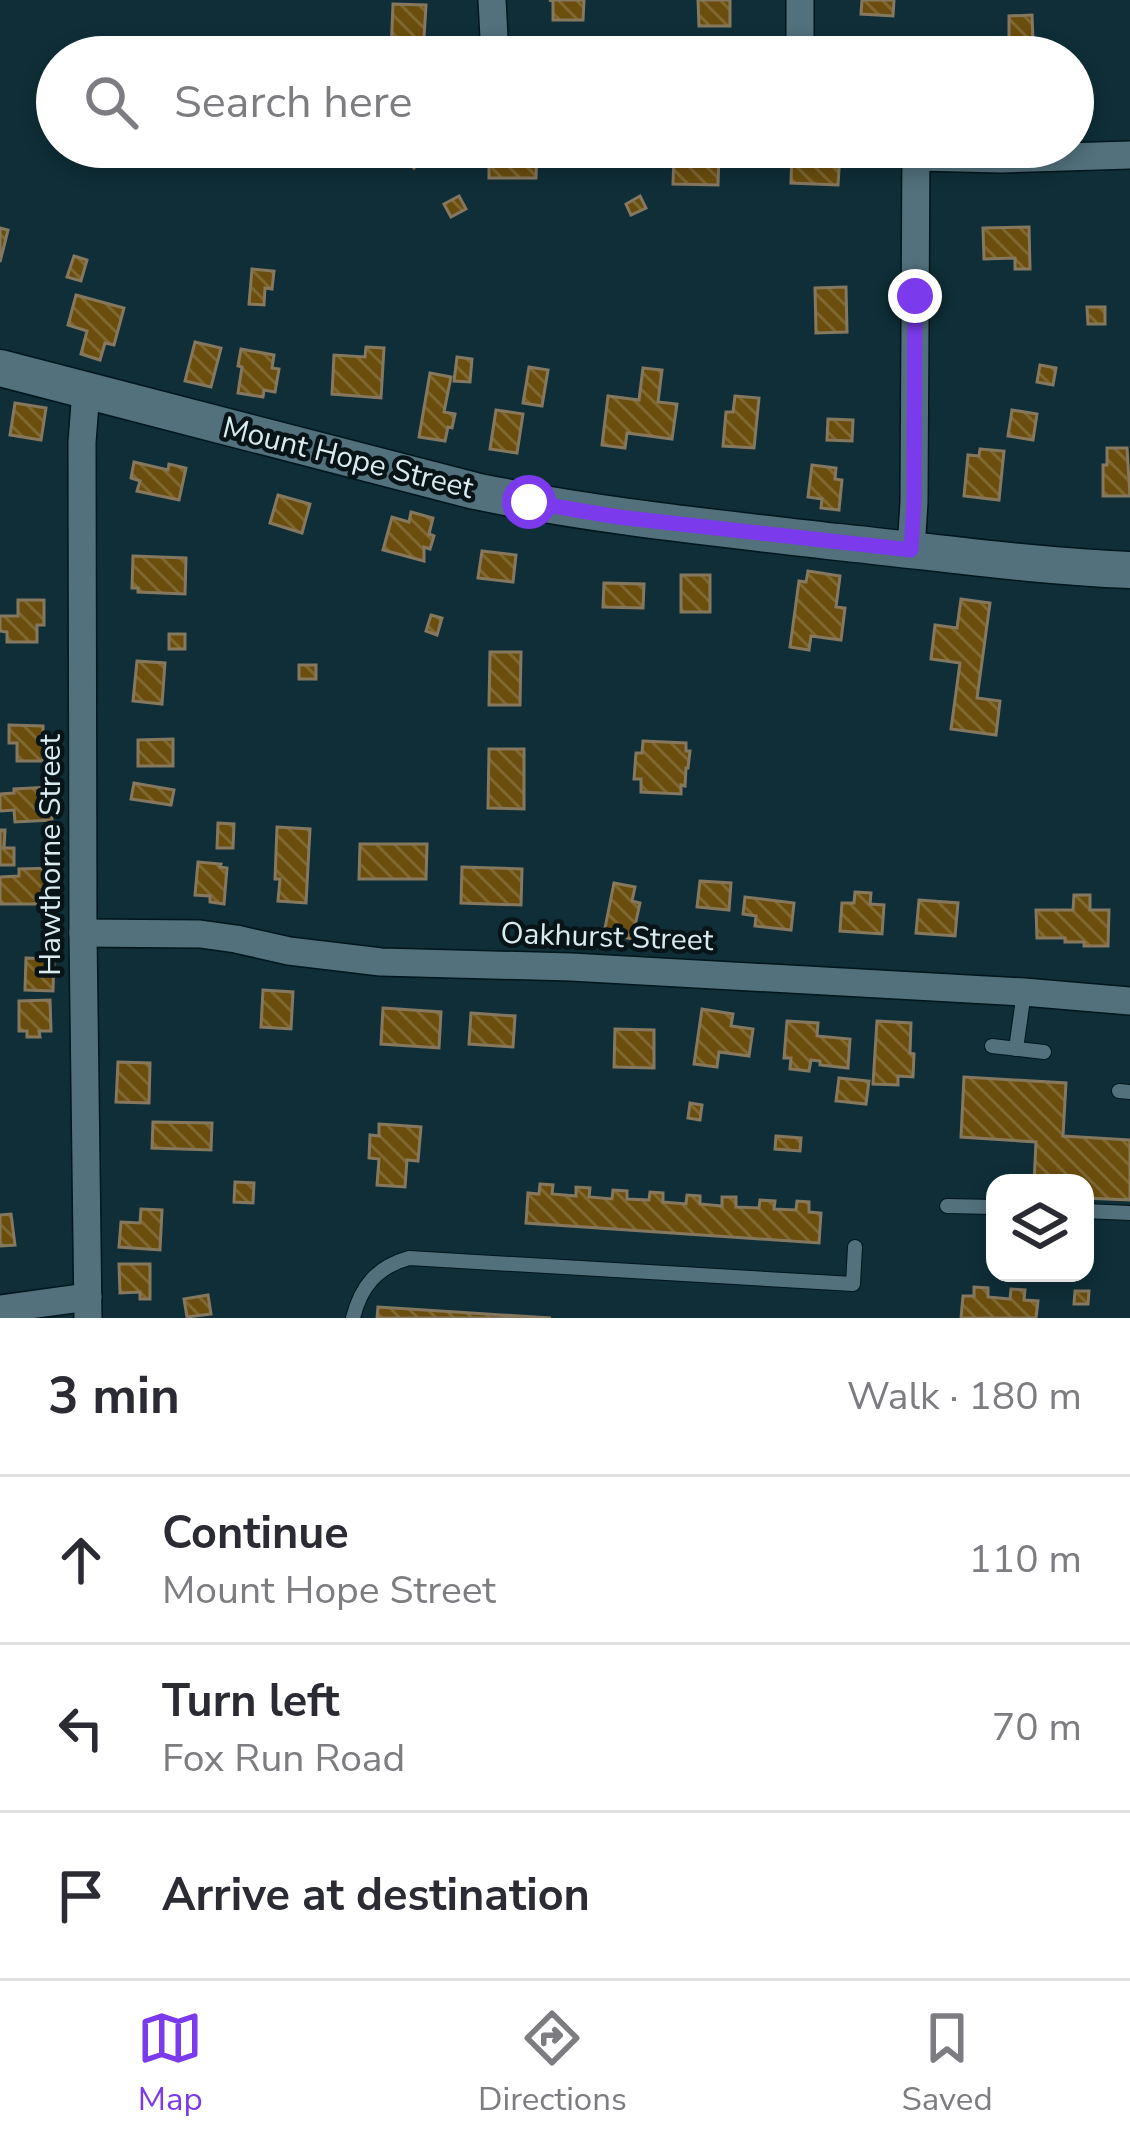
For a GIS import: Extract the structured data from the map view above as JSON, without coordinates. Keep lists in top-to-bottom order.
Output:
{
  "streets": {
    "street": ["Mount Hope Street", "Hawthorne Street", "Oakhurst Street"]
  },
  "crossings": [
    ["Mount Hope Street", "Hawthorne Street"],
    ["Hawthorne Street", "Oakhurst Street"]
  ],
  "page": {
    "search": "Search here",
    "heading": ["3 min", "Walk · 180 m"],
    "list": [
      ["Continue", "Mount Hope Street", "110 m"],
      ["Turn left", "Fox Run Road", "70 m"],
      "Arrive at destination"
    ],
    "nav": ["Map", "Directions", "Saved"]
  }
}
